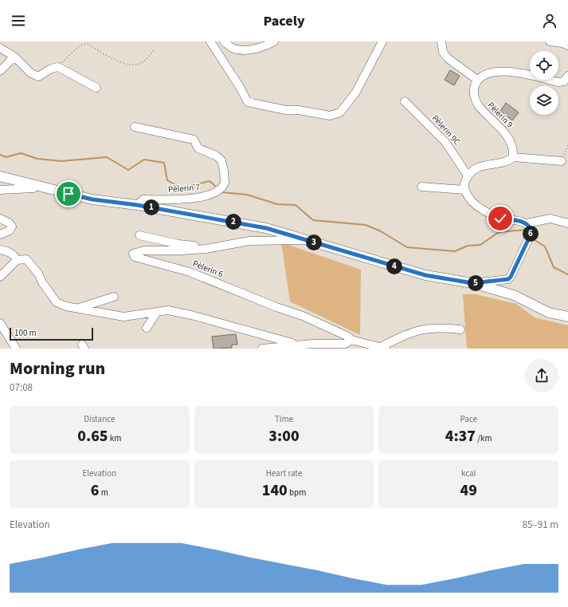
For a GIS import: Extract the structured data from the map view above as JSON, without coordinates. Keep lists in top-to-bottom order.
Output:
{
  "streets": {
    "street": [
      "Pèlerin 9",
      "Pèlerin 9C",
      "Pèlerin 7",
      "Pèlerin 6"
    ]
  },
  "scale_bar": "100 m",
  "page": {
    "header": "Pacely",
    "pins": [
      "1",
      "2",
      "6",
      "3",
      "4",
      "5"
    ],
    "scale": "100 m",
    "heading": ["Morning run", "07:08"],
    "stats": [
      ["Distance", "0.65 km"],
      ["Time", "3:00"],
      ["Pace", "4:37 /km"],
      ["Elevation", "6 m"],
      ["Heart rate", "140 bpm"],
      ["kcal", "49"]
    ],
    "chart": ["Elevation", "85–91 m"]
  }
}
